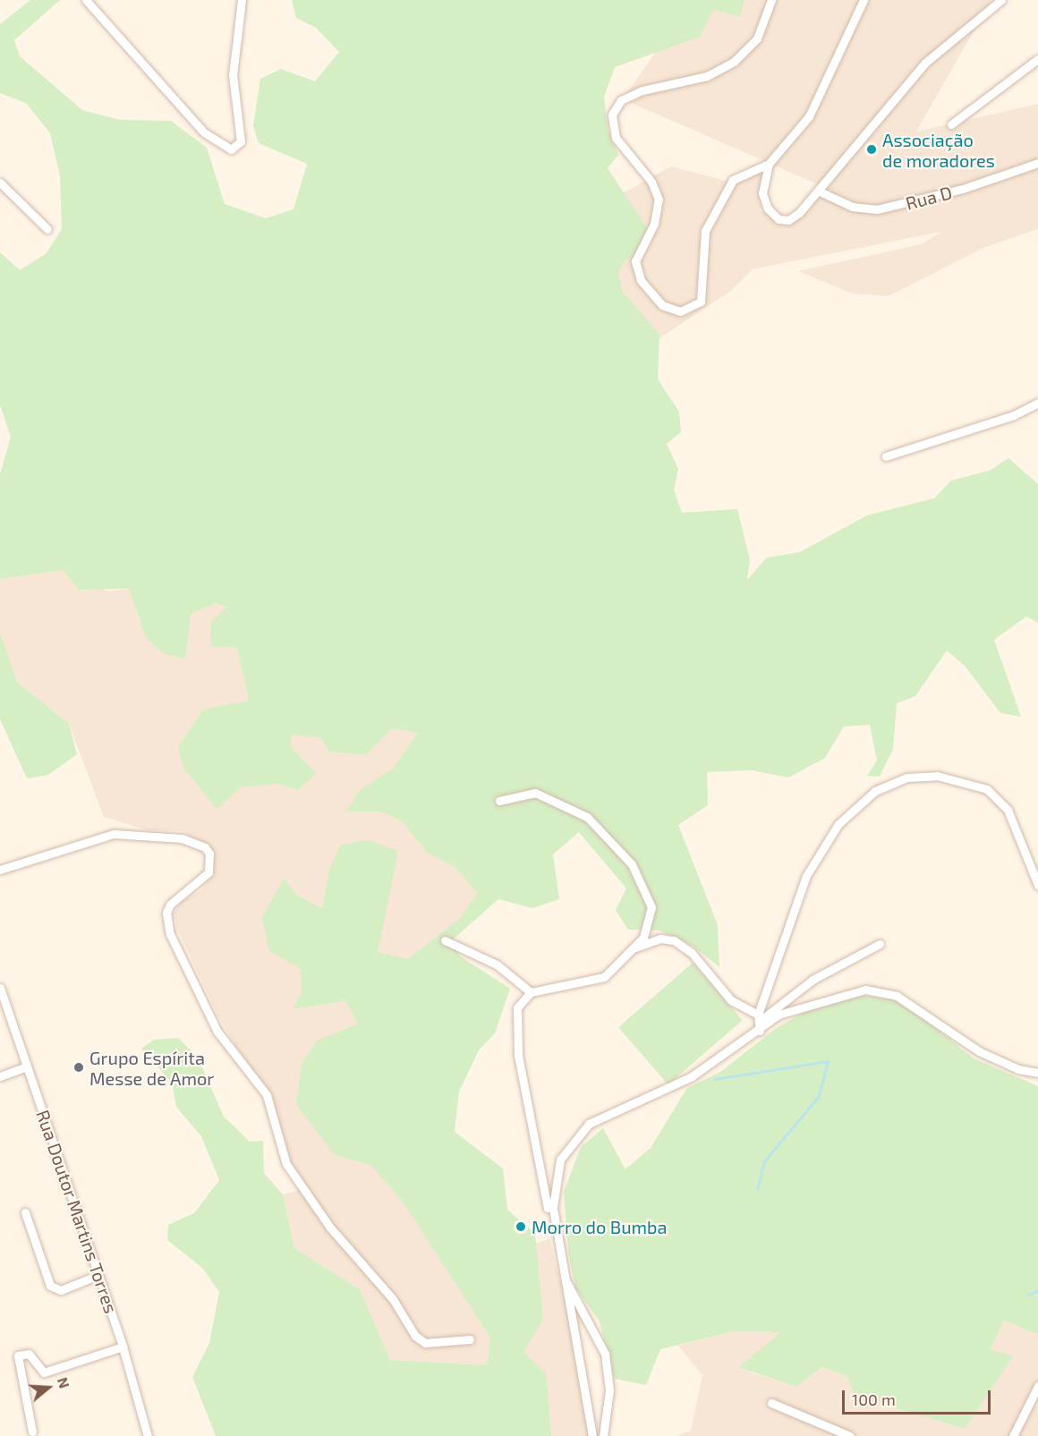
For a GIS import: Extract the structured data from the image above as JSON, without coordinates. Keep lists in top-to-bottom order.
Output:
{
  "streets": {
    "street": ["Rua D", "Rua Doutor Martins Torres"]
  },
  "places": ["Associação de moradores", "Grupo Espírita Messe de Amor", "Morro do Bumba"],
  "scale_bar": "100 m",
  "north": "right"
}
